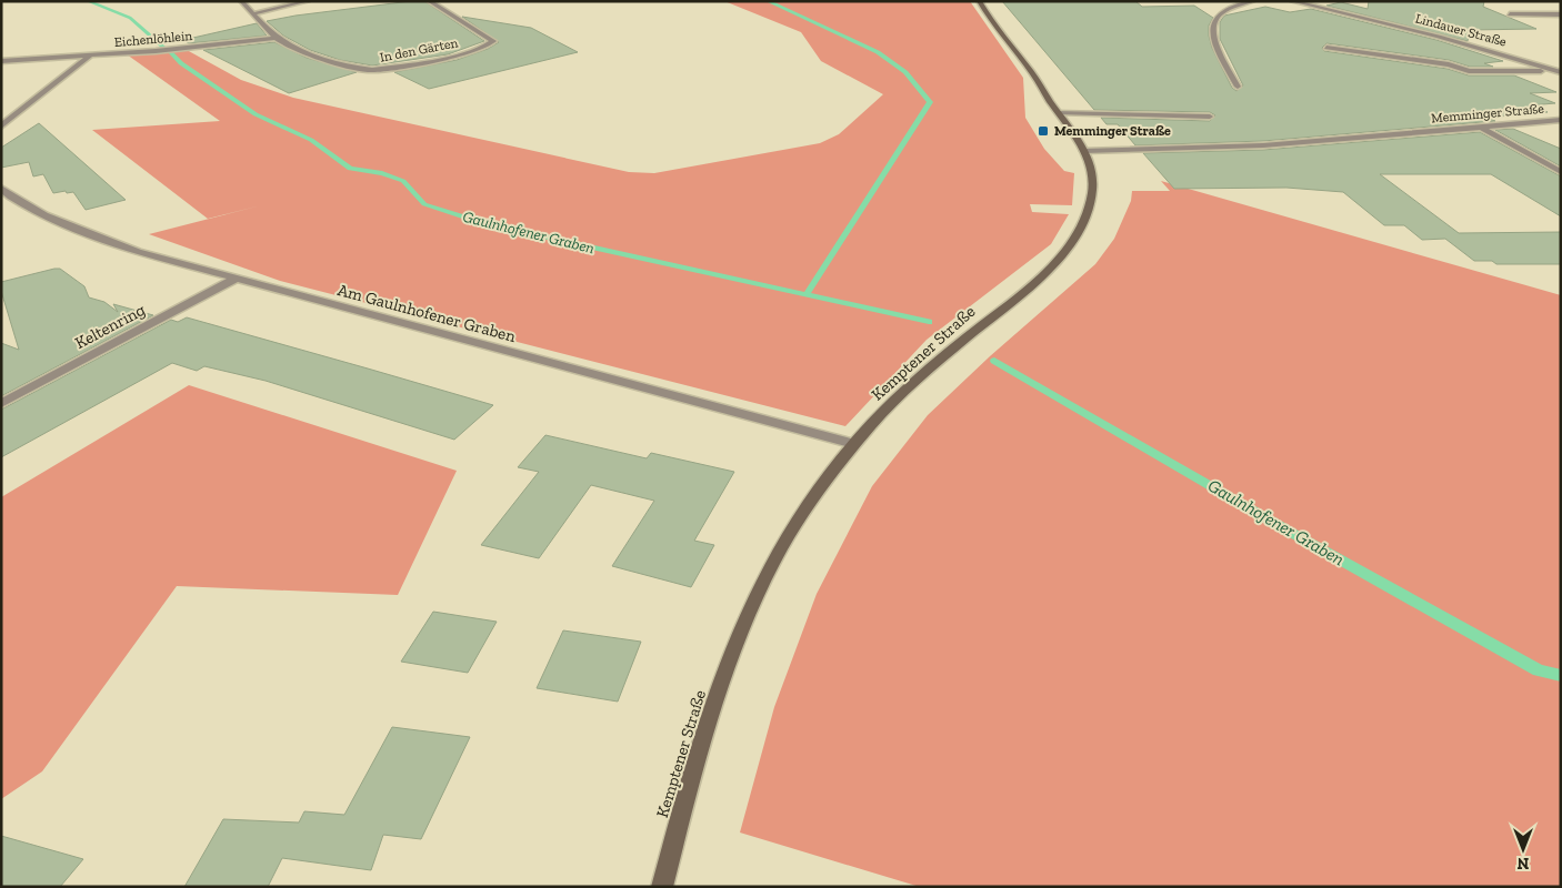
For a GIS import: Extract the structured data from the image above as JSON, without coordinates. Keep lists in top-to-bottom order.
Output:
{
  "streets": {
    "street": [
      "Lindauer Straße",
      "Eichenlöhlein",
      "In den Gärten",
      "Memminger Straße",
      "Am Gaulnhofener Graben",
      "Keltenring",
      "Kemptener Straße"
    ]
  },
  "crossings": [
    ["Eichenlöhlein", "In den Gärten"],
    ["Memminger Straße", "Kemptener Straße"],
    ["Am Gaulnhofener Graben", "Keltenring"],
    ["Am Gaulnhofener Graben", "Kemptener Straße"]
  ],
  "water": ["Gaulnhofener Graben"],
  "places": {
    "transit": ["Memminger Straße"]
  },
  "north": "bottom"
}
